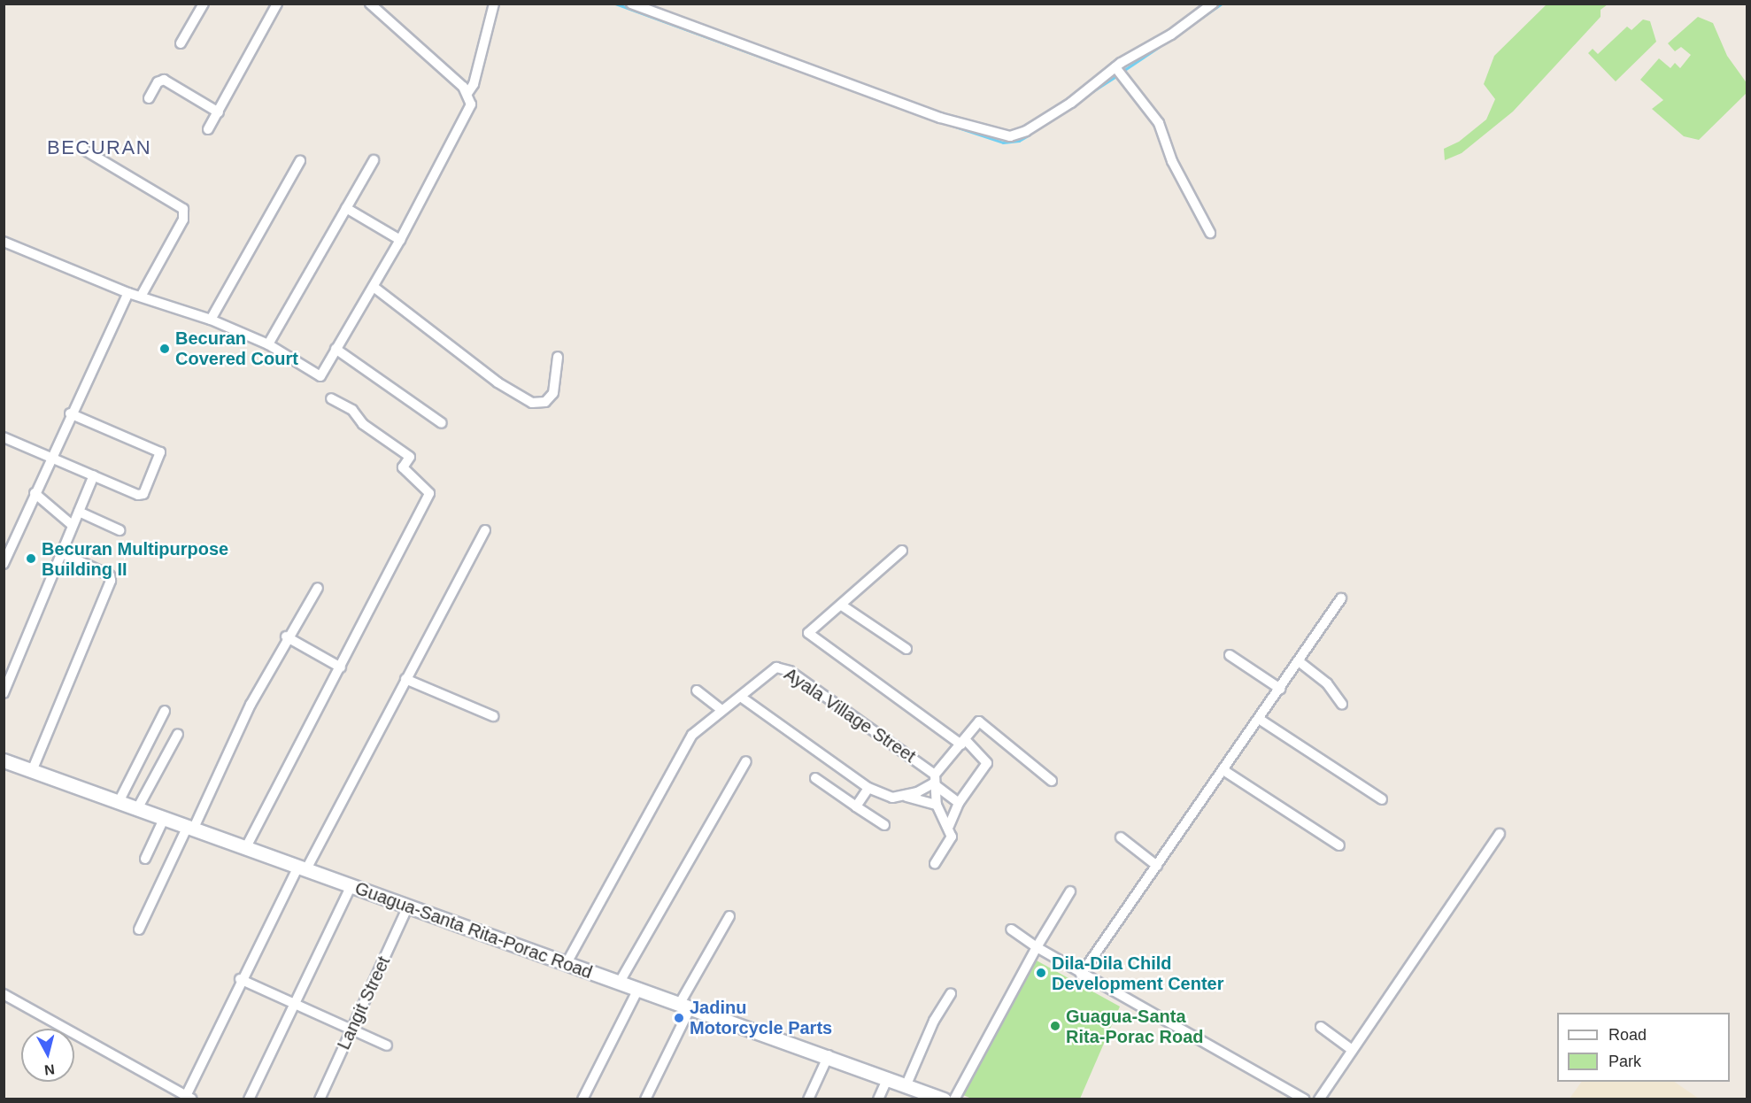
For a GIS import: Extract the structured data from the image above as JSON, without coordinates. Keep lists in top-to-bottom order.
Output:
{
  "streets": {
    "main road": ["Guagua-Santa Rita-Porac Road"],
    "street": ["Ayala Village Street", "Langit Street"]
  },
  "crossings": [
    ["Ayala Village Street", "Guagua-Santa Rita-Porac Road"],
    ["Guagua-Santa Rita-Porac Road", "Langit Street"]
  ],
  "districts": ["BECURAN"],
  "places": [
    "Becuran Covered Court",
    "Becuran Multipurpose Building II",
    "Dila-Dila Child Development Center",
    "Jadinu Motorcycle Parts",
    "Guagua-Santa Rita-Porac Road"
  ],
  "legend": ["Road", "Park"],
  "north": "bottom"
}
